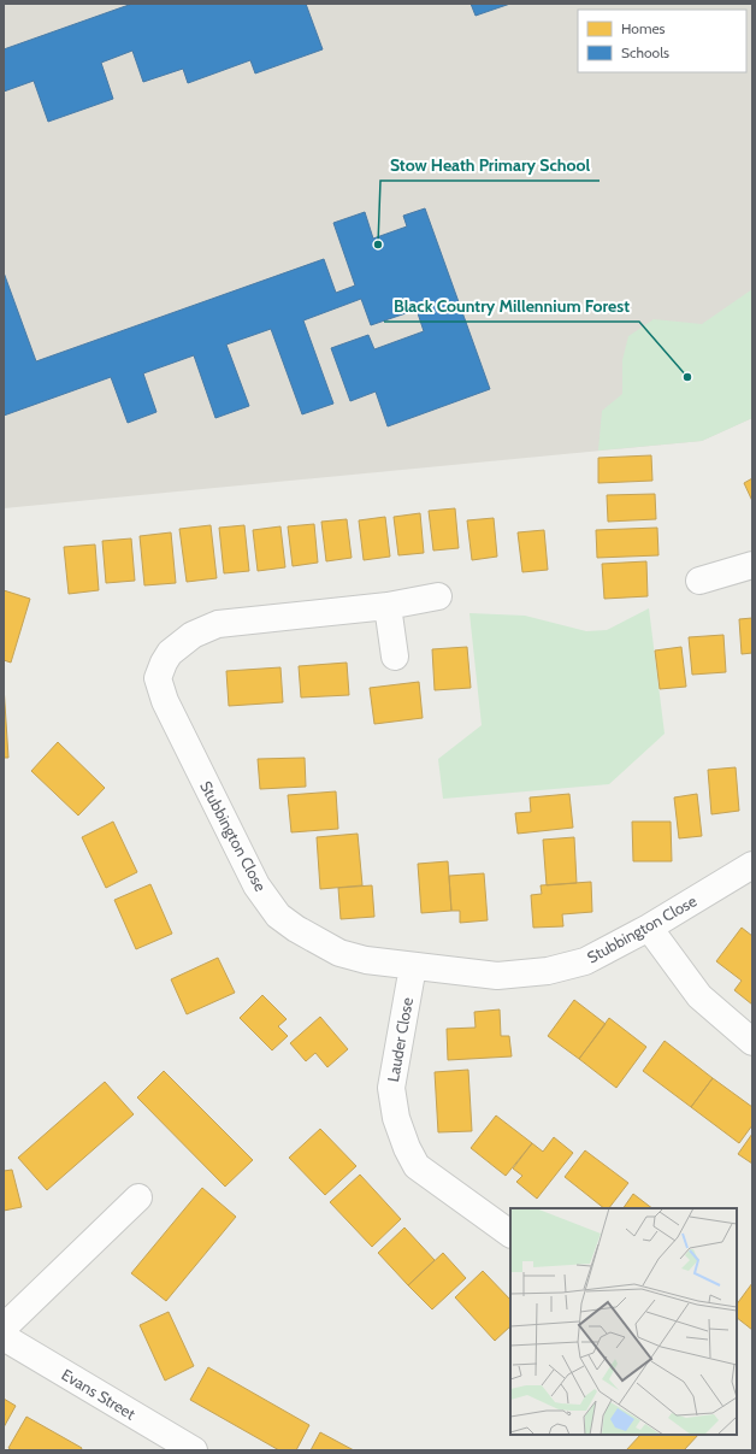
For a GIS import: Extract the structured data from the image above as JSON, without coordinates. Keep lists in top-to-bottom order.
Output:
{
  "streets": {
    "street": ["Stubbington Close", "Lauder Close", "Evans Street"]
  },
  "crossings": [
    ["Stubbington Close", "Lauder Close"]
  ],
  "places": ["Stow Heath Primary School", "Black Country Millennium Forest"],
  "legend": ["Homes", "Schools"]
}
